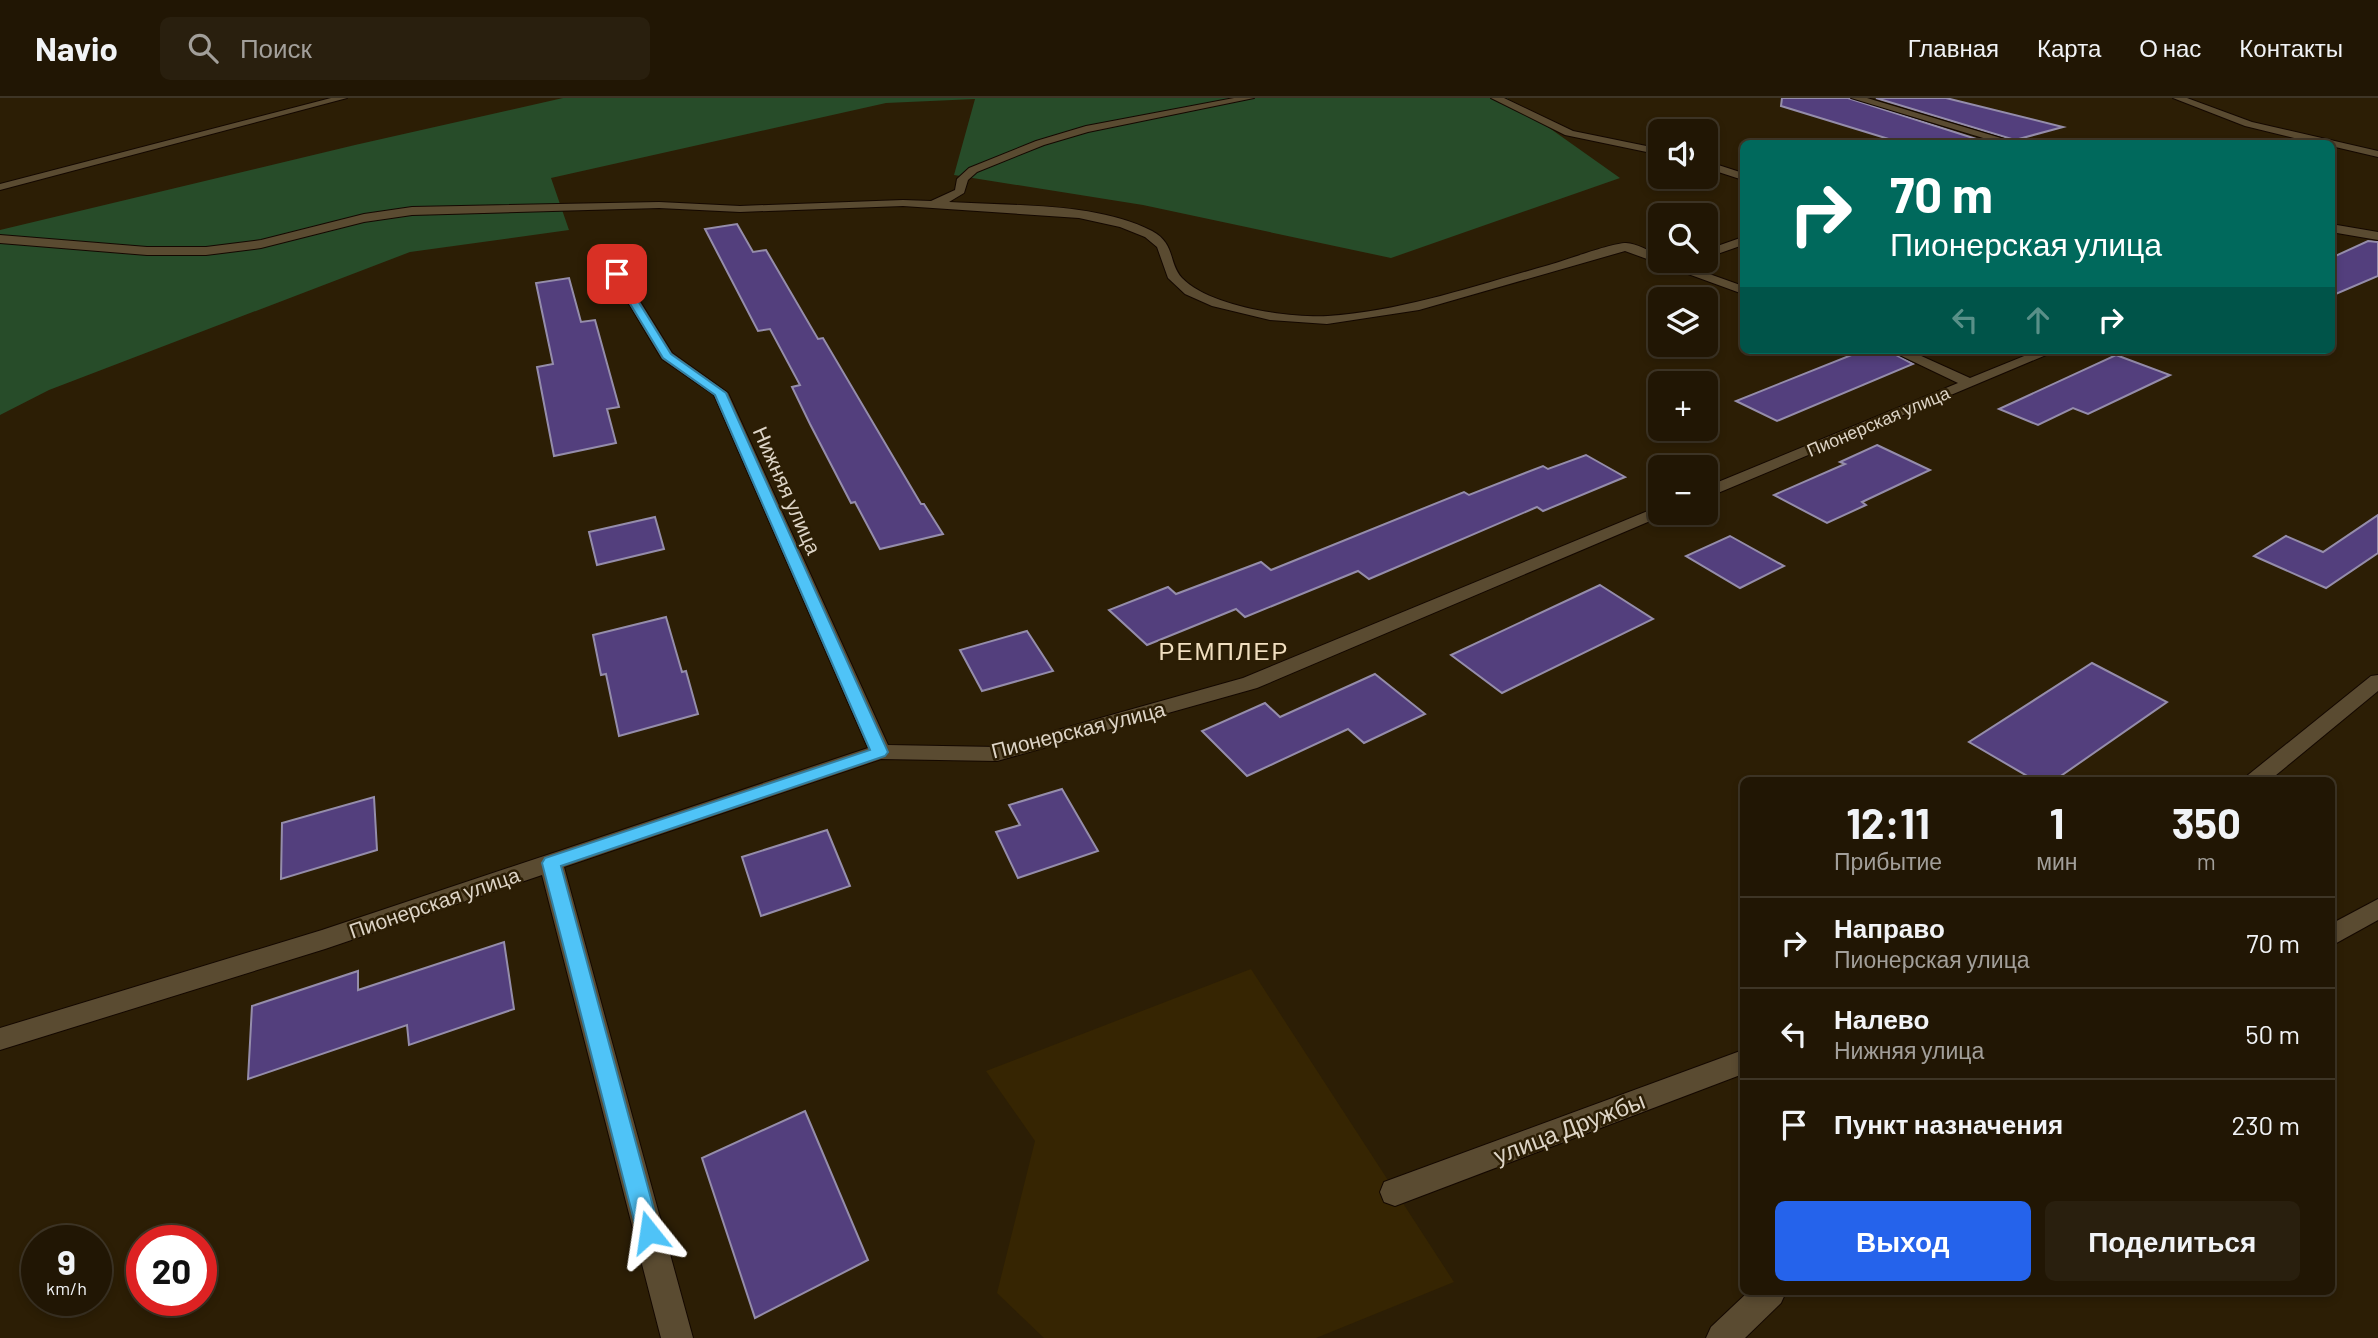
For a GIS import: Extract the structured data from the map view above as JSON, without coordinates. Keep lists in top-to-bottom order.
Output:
{
  "streets": {
    "street": ["Пионерская улица", "Нижняя улица", "улица Дружбы"]
  },
  "crossings": [
    ["Пионерская улица", "Нижняя улица"]
  ],
  "districts": ["РЕМПЛЕР"],
  "page": {
    "header": "Navio",
    "search": "Поиск",
    "nav": [
      "Главная",
      "Карта",
      "О нас",
      "Контакты"
    ],
    "map_buttons": ["+", "−"],
    "turn": ["70 m", "Пионерская улица"],
    "eta": [
      "12:11",
      "Прибытие",
      "1",
      "мин",
      "350",
      "m"
    ],
    "list": [
      {
        "name": "Направо",
        "note": "Пионерская улица",
        "value": "70 m"
      },
      {
        "name": "Налево",
        "note": "Нижняя улица",
        "value": "50 m"
      },
      {
        "name": "Пункт назначения",
        "value": "230 m"
      }
    ],
    "buttons": ["Выход", "Поделиться"],
    "speed": "9 km/h",
    "limit": "20"
  }
}
